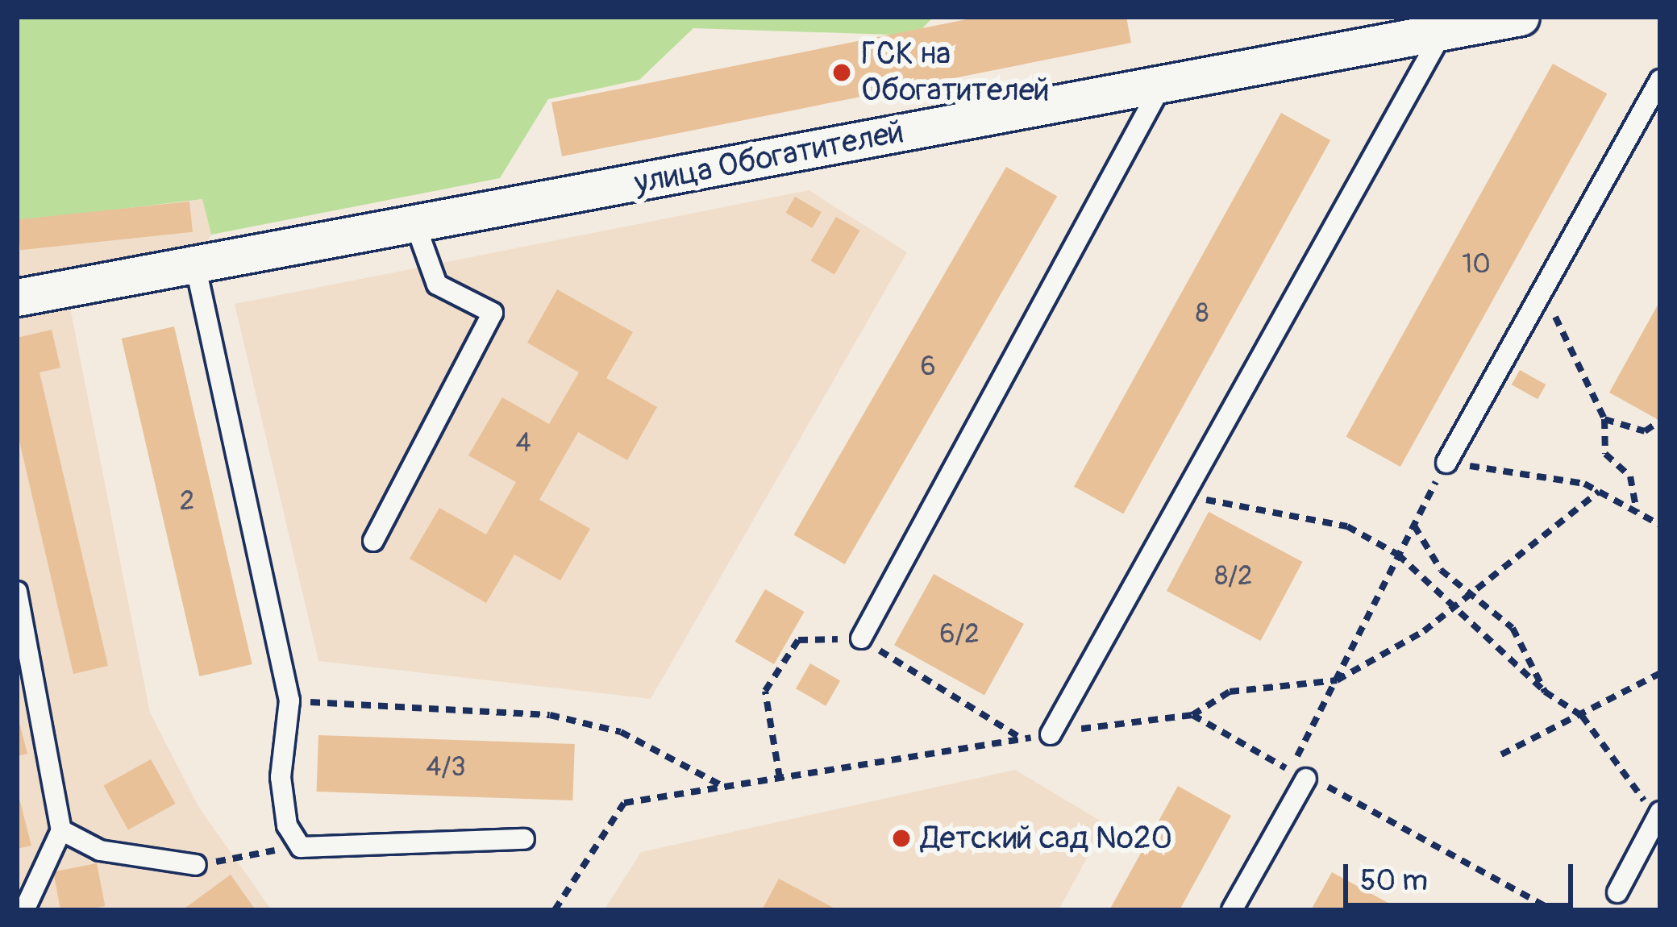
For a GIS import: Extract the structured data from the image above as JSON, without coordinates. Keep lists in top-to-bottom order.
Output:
{
  "streets": {
    "street": ["улица Обогатителей"]
  },
  "places": ["ГСК на Обогатителей", "Детский сад №20"],
  "house_numbers": [
    "10",
    "8",
    "6",
    "4",
    "2",
    "8/2",
    "6/2",
    "4/3"
  ],
  "scale_bar": "50 m"
}
